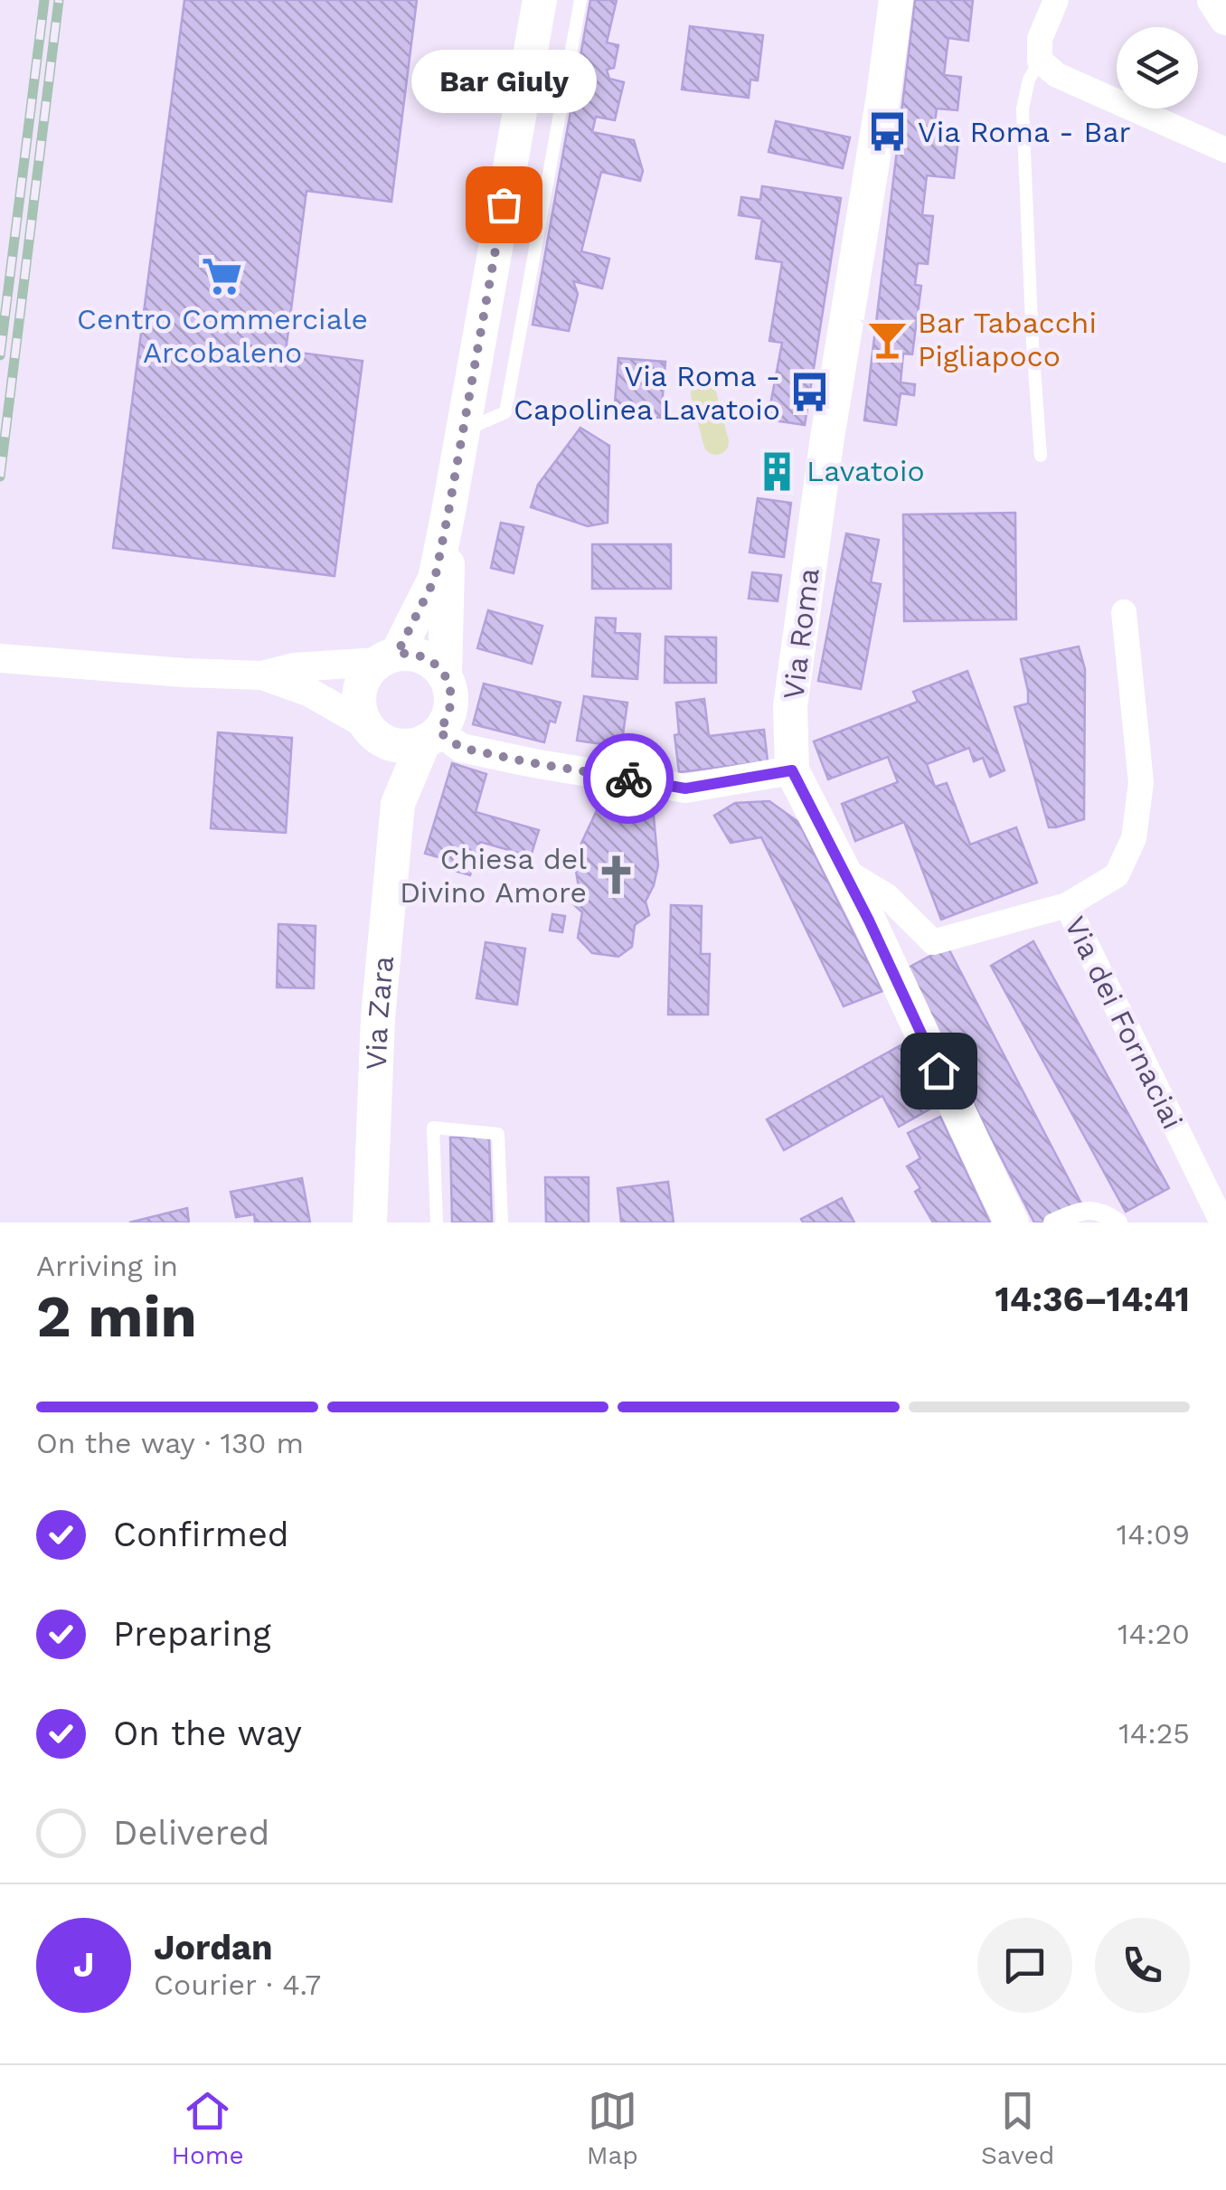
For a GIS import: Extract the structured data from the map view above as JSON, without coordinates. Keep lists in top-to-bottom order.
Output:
{
  "streets": {
    "main road": ["Via Roma", "Via Zara"],
    "street": ["Via dei Fornaciai"]
  },
  "crossings": [
    ["Via Roma", "Via dei Fornaciai"]
  ],
  "places": {
    "bus stop": ["Via Roma - Bar", "Via Roma - Capolinea Lavatoio"],
    "other": ["Bar Giuly"],
    "supermarket": ["Centro Commerciale Arcobaleno"],
    "bar": ["Bar Tabacchi Pigliapoco"],
    "building": ["Lavatoio"],
    "church": ["Chiesa del Divino Amore"]
  },
  "page": {
    "bubble": "Bar Giuly",
    "heading": ["2 min", "Arriving in", "14:36–14:41"],
    "panel": ["Jordan", "Courier · 4.7"],
    "bar": "On the way · 130 m",
    "list": [
      ["Confirmed", "14:09"],
      ["Preparing", "14:20"],
      ["On the way", "14:25"],
      "Delivered"
    ],
    "round": "J",
    "tabs": ["Home", "Map", "Saved"]
  }
}
